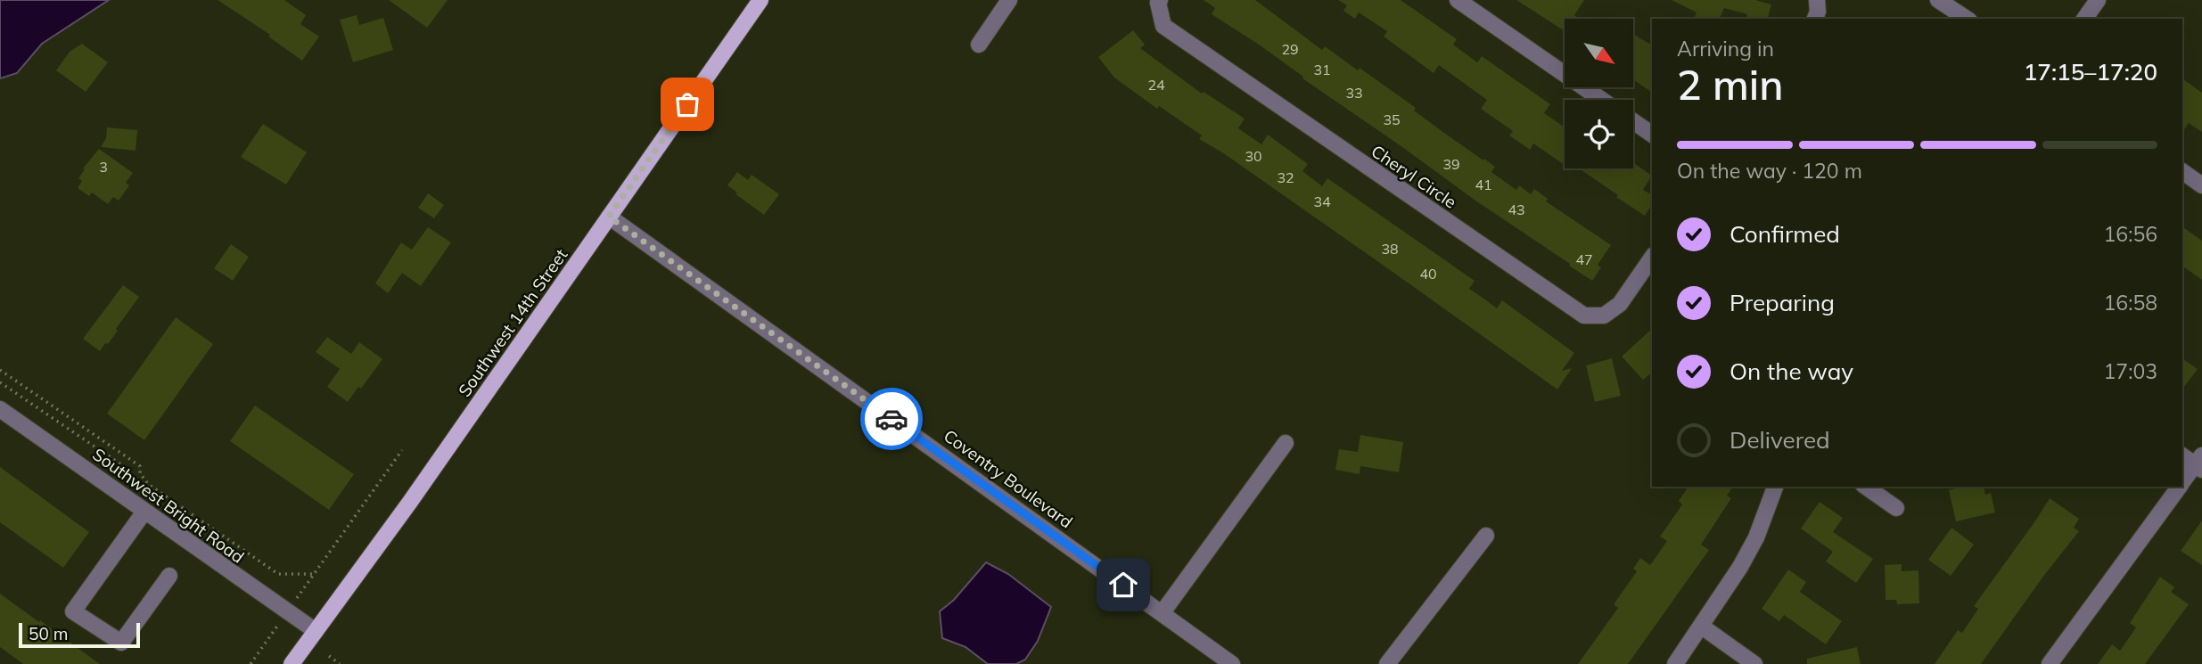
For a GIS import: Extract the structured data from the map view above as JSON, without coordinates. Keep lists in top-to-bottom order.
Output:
{
  "streets": {
    "main road": ["Southwest 14th Street"],
    "street": ["Cheryl Circle", "Coventry Boulevard", "Southwest Bright Road"]
  },
  "crossings": [
    ["Southwest 14th Street", "Coventry Boulevard"],
    ["Southwest 14th Street", "Southwest Bright Road"]
  ],
  "house_numbers": [
    "29",
    "31",
    "24",
    "33",
    "35",
    "30",
    "39",
    "3",
    "32",
    "41",
    "34",
    "43",
    "38",
    "47",
    "40"
  ],
  "scale_bar": "50 m",
  "north": "bottom right",
  "page": {
    "heading": ["2 min", "Arriving in", "17:15–17:20"],
    "bar": "On the way · 120 m",
    "list": [
      ["Confirmed", "16:56"],
      ["Preparing", "16:58"],
      ["On the way", "17:03"],
      "Delivered"
    ],
    "scale": "50 m"
  }
}
